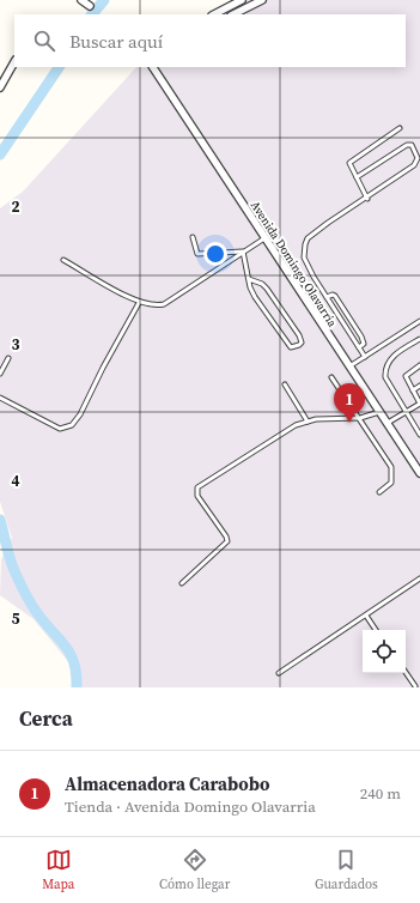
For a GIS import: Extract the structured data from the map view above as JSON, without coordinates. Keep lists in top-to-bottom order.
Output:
{
  "streets": {
    "street": ["Avenida Domingo Olavarria"]
  },
  "page": {
    "search": "Buscar aquí",
    "pins": "1",
    "heading": "Cerca",
    "list": [
      {
        "mark": "1",
        "name": "Almacenadora Carabobo",
        "note": "Tienda · Avenida Domingo Olavarria",
        "value": "240 m"
      }
    ],
    "nav": ["Mapa", "Cómo llegar", "Guardados"]
  },
  "grid": {
    "rows": [
      "2",
      "3",
      "4",
      "5"
    ]
  }
}
